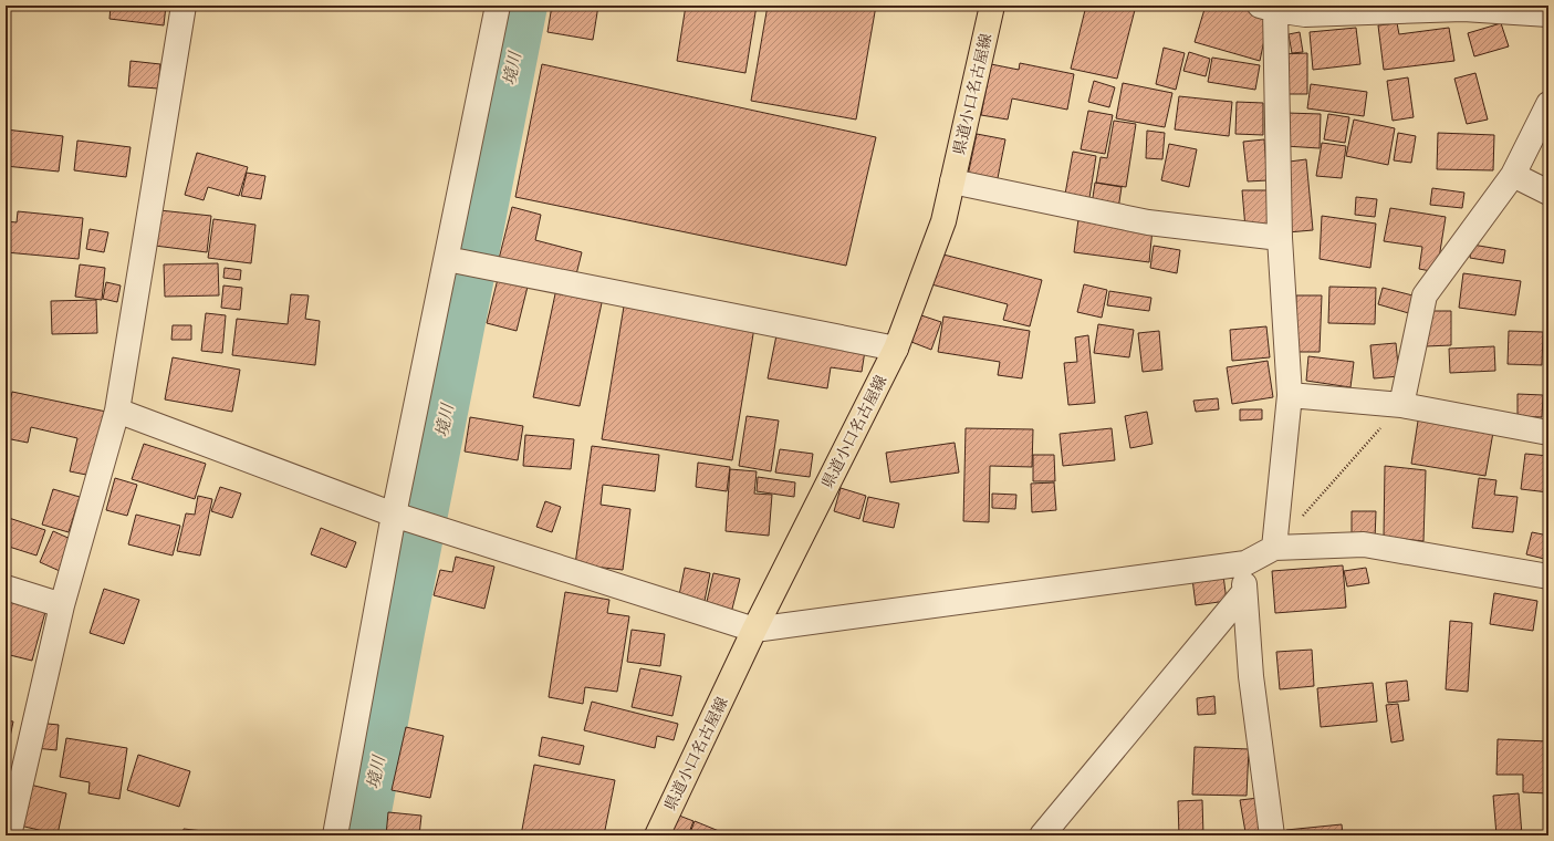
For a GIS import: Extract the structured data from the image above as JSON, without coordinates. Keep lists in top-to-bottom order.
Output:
{
  "streets": {
    "main road": ["県道小口名古屋線"]
  },
  "water": ["境川"]
}
